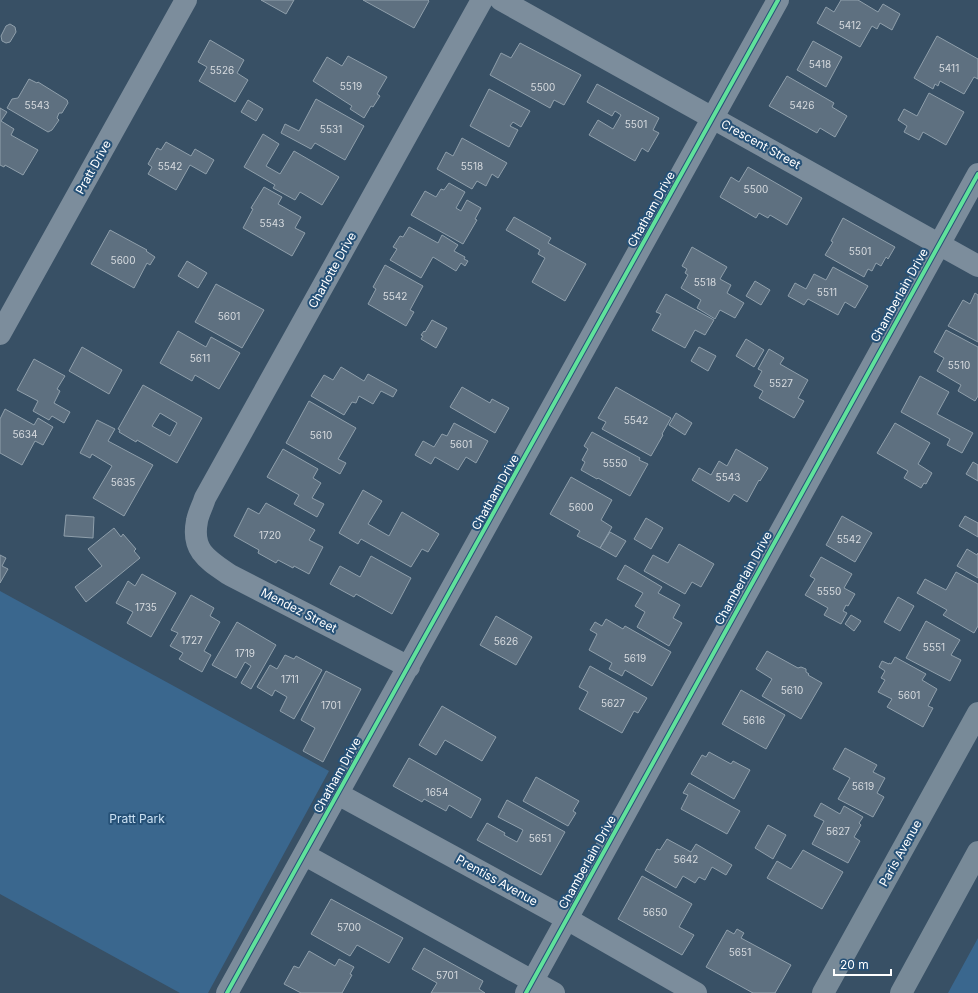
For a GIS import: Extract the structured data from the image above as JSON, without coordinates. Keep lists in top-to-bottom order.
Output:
{
  "streets": {
    "street": [
      "Crescent Street",
      "Pratt Drive",
      "Chatham Drive",
      "Charlotte Drive",
      "Chamberlain Drive",
      "Mendez Street",
      "Paris Avenue",
      "Prentiss Avenue"
    ]
  },
  "crossings": [
    ["Crescent Street", "Chatham Drive"],
    ["Crescent Street", "Chamberlain Drive"],
    ["Chatham Drive", "Mendez Street"],
    ["Chatham Drive", "Prentiss Avenue"],
    ["Charlotte Drive", "Mendez Street"],
    ["Chamberlain Drive", "Prentiss Avenue"]
  ],
  "parks": ["Pratt Park"],
  "house_numbers": [
    "5412",
    "5418",
    "5411",
    "5526",
    "5519",
    "5500",
    "5543",
    "5426",
    "5501",
    "5531",
    "5542",
    "5518",
    "5500",
    "5543",
    "5501",
    "5600",
    "5518",
    "5511",
    "5542",
    "5601",
    "5611",
    "5510",
    "5527",
    "5542",
    "5634",
    "5610",
    "5601",
    "5550",
    "5543",
    "5635",
    "5600",
    "1720",
    "5542",
    "5550",
    "1735",
    "1727",
    "5626",
    "5551",
    "1719",
    "5619",
    "1711",
    "5610",
    "5601",
    "5627",
    "1701",
    "5616",
    "5619",
    "1654",
    "5627",
    "5651",
    "5642",
    "5650",
    "5700",
    "5651",
    "5701"
  ],
  "scale_bar": "20 m"
}
